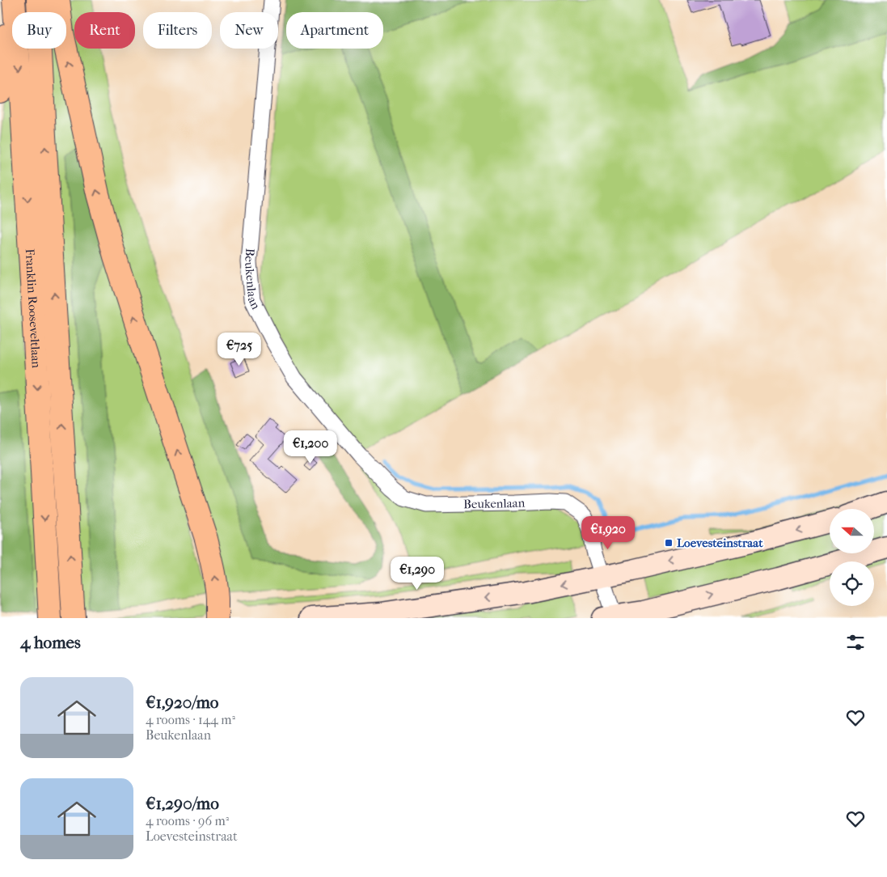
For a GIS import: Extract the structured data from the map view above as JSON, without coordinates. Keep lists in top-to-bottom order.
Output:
{
  "streets": {
    "main road": ["Franklin Rooseveltlaan"],
    "street": ["Beukenlaan"]
  },
  "places": {
    "transit": ["Loevesteinstraat"]
  },
  "north": "left",
  "page": {
    "chip": [
      "Buy",
      "Rent",
      "Filters",
      "New",
      "Apartment"
    ],
    "price": [
      "€725",
      "€1,200",
      "€1,920",
      "€1,290"
    ],
    "heading": "4 homes",
    "list": [
      {
        "name": "€1,920/mo",
        "note": "4 rooms · 144 m² · Beukenlaan"
      },
      {
        "name": "€1,290/mo",
        "note": "4 rooms · 96 m² · Loevesteinstraat"
      }
    ]
  }
}
